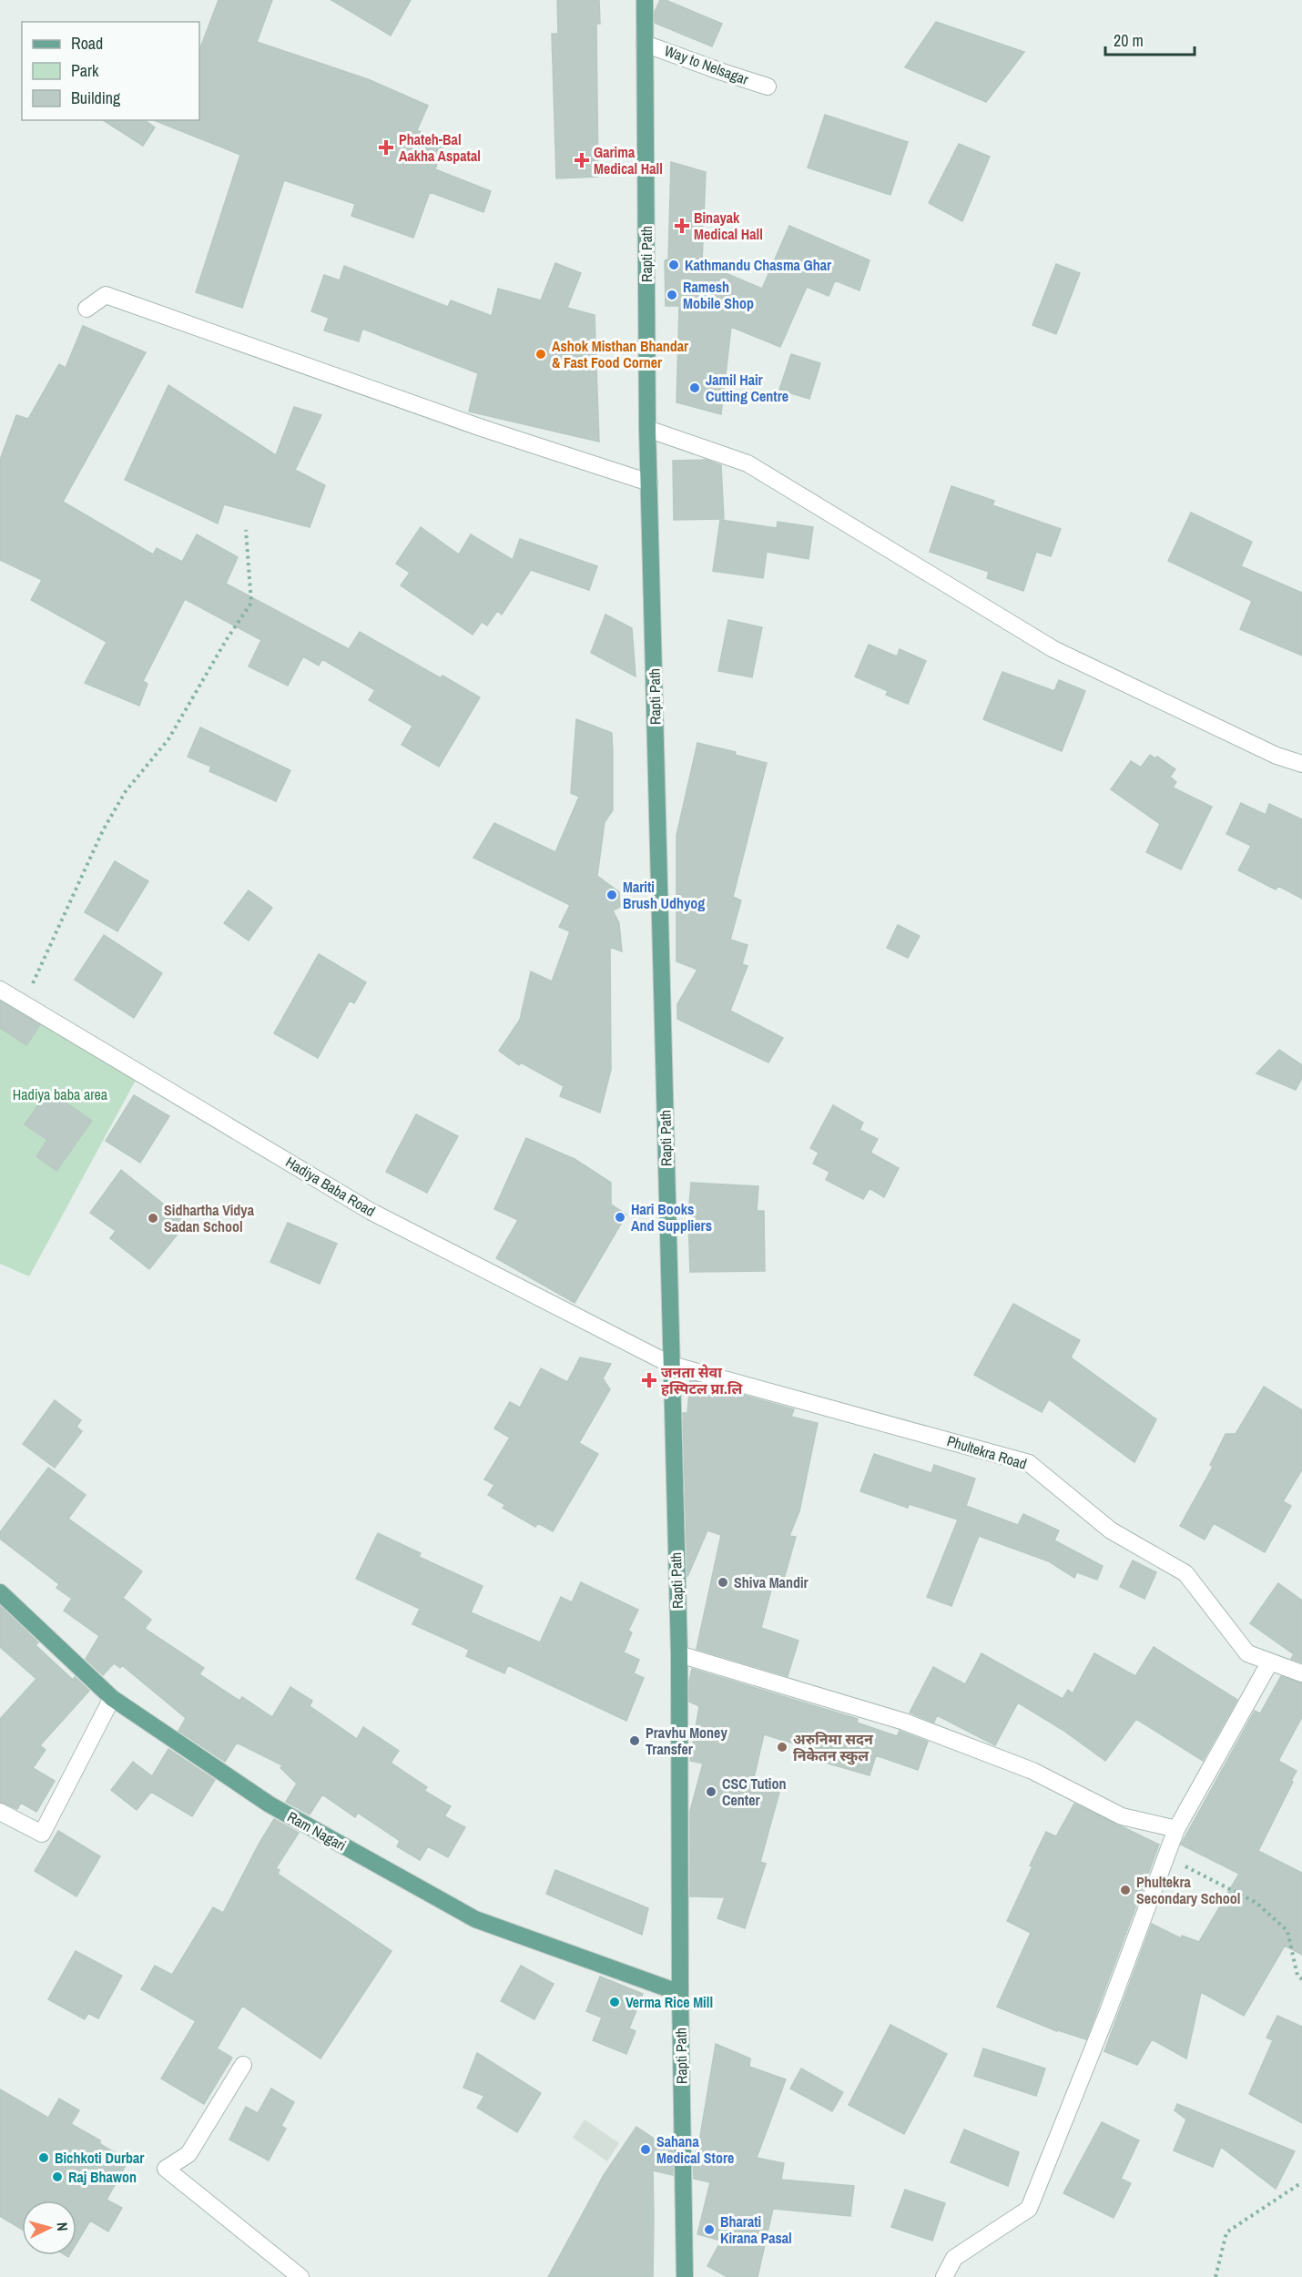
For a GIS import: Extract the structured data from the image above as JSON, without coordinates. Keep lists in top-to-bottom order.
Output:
{
  "streets": {
    "main road": ["Rapti Path", "Ram Nagari"],
    "street": ["Way to Nelsagar", "Hadiya Baba Road", "Phultekra Road"]
  },
  "crossings": [
    ["Way to Nelsagar", "Rapti Path"],
    ["Rapti Path", "Hadiya Baba Road"],
    ["Rapti Path", "Phultekra Road"],
    ["Rapti Path", "Ram Nagari"],
    ["Hadiya Baba Road", "Phultekra Road"]
  ],
  "parks": ["Hadiya baba area"],
  "places": {
    "health": [
      "Phateh-Bal Aakha Aspatal",
      "Garima Medical Hall",
      "Binayak Medical Hall",
      "जनता सेवा हस्पिटल प्रा.लि"
    ],
    "other": [
      "Kathmandu Chasma Ghar",
      "Ramesh Mobile Shop",
      "Ashok Misthan Bhandar & Fast Food Corner",
      "Jamil Hair Cutting Centre",
      "Mariti Brush Udhyog",
      "Hari Books And Suppliers",
      "Sidhartha Vidya Sadan School",
      "Shiva Mandir",
      "Pravhu Money Transfer",
      "अरुनिमा सदन निकेतन स्कुल",
      "CSC Tution Center",
      "Phultekra Secondary School",
      "Verma Rice Mill",
      "Sahana Medical Store",
      "Bichkoti Durbar",
      "Raj Bhawon",
      "Bharati Kirana Pasal"
    ]
  },
  "legend": ["Road", "Park", "Building"],
  "scale_bar": "20 m",
  "north": "right"
}
